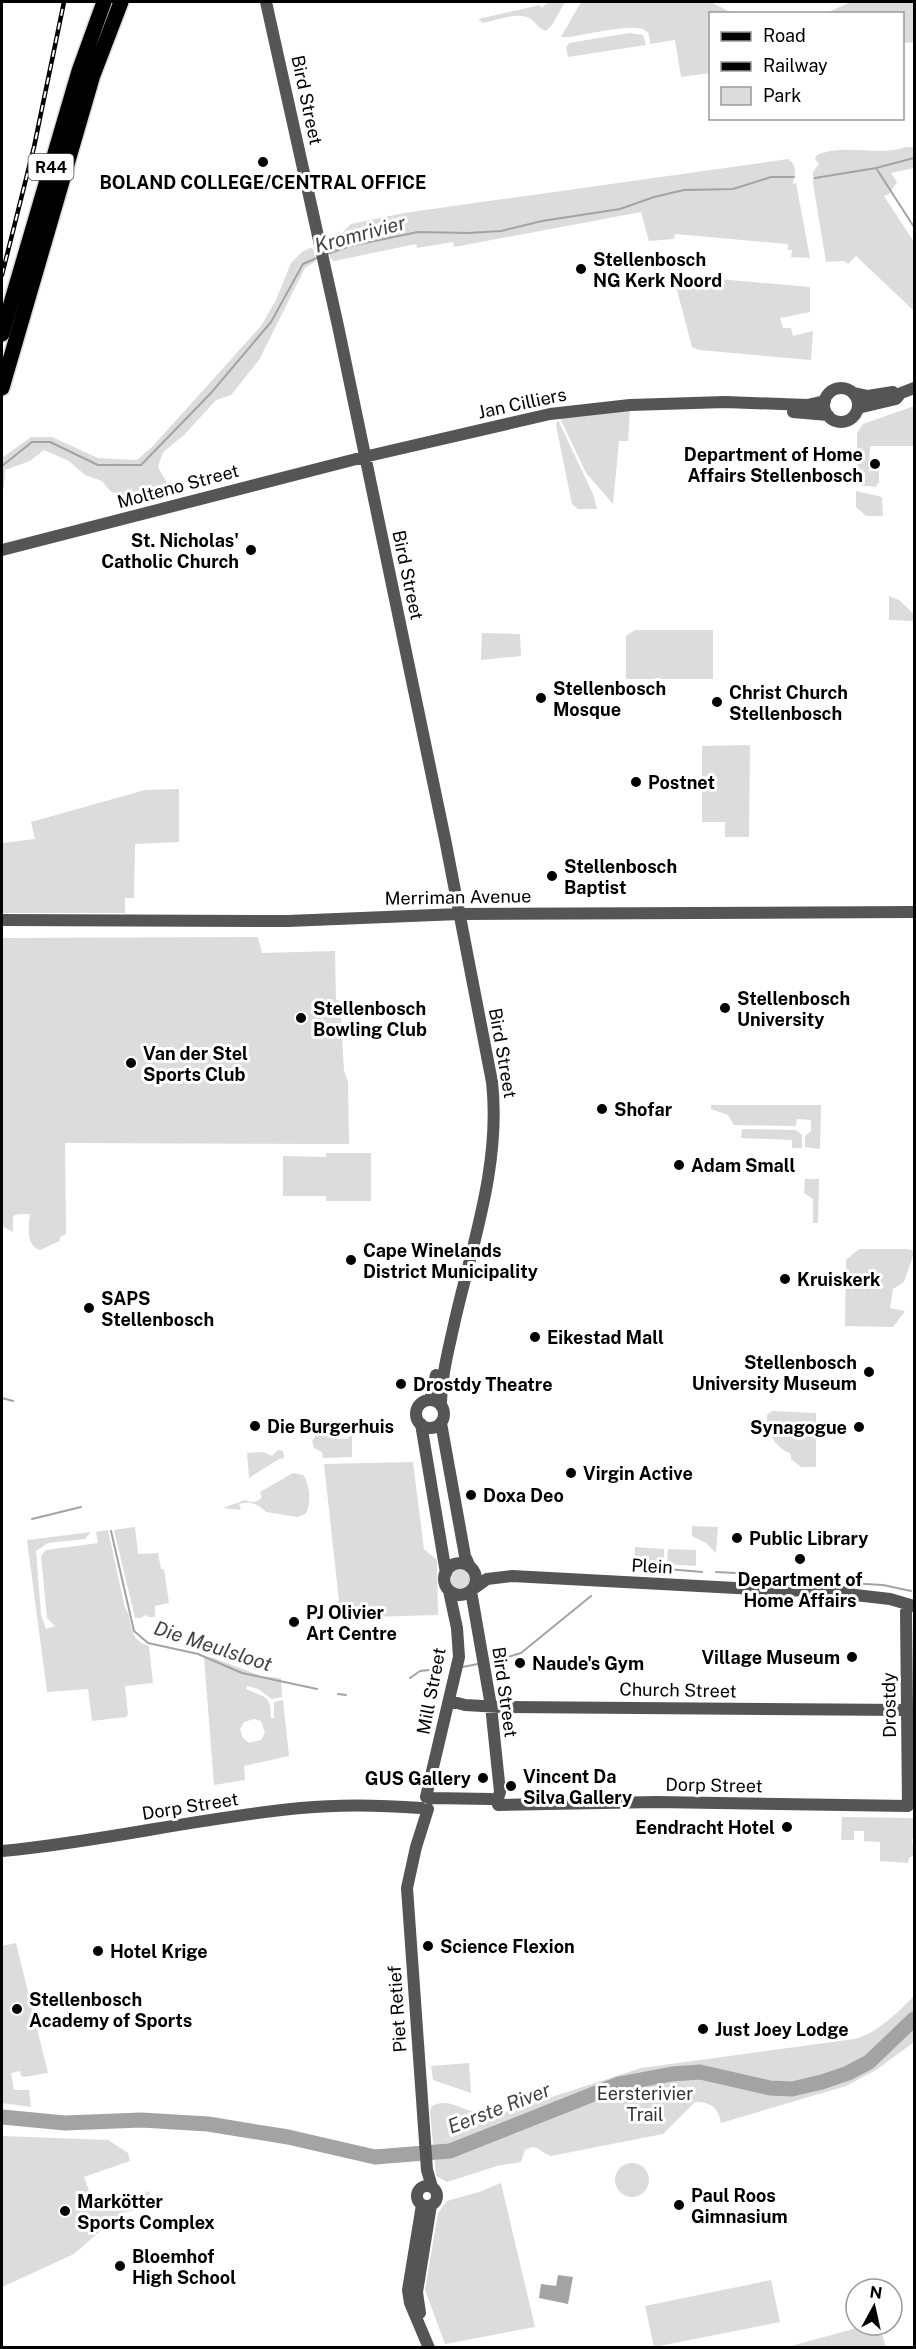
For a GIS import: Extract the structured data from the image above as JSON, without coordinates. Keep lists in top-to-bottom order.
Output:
{
  "streets": {
    "main road": ["R44"],
    "street": [
      "Bird Street",
      "Jan Cilliers",
      "Molteno Street",
      "Merriman Avenue",
      "Plein",
      "Church Street",
      "Mill Street",
      "Drostdy",
      "Dorp Street",
      "Piet Retief"
    ]
  },
  "crossings": [
    ["Bird Street", "Jan Cilliers"],
    ["Bird Street", "Molteno Street"],
    ["Bird Street", "Merriman Avenue"],
    ["Bird Street", "Plein"],
    ["Bird Street", "Church Street"],
    ["Bird Street", "Mill Street"],
    ["Bird Street", "Dorp Street"],
    ["Jan Cilliers", "Molteno Street"],
    ["Plein", "Mill Street"],
    ["Plein", "Drostdy"],
    ["Church Street", "Mill Street"],
    ["Church Street", "Drostdy"],
    ["Mill Street", "Dorp Street"],
    ["Mill Street", "Piet Retief"],
    ["Drostdy", "Dorp Street"],
    ["Dorp Street", "Piet Retief"]
  ],
  "water": ["Kromrivier", "Die Meulsloot", "Eerste River"],
  "parks": ["Eersterivier Trail"],
  "places": [
    "BOLAND COLLEGE/CENTRAL OFFICE",
    "Stellenbosch NG Kerk Noord",
    "Department of Home Affairs Stellenbosch",
    "St. Nicholas' Catholic Church",
    "Stellenbosch Mosque",
    "Christ Church Stellenbosch",
    "Postnet",
    "Stellenbosch Baptist",
    "Stellenbosch University",
    "Stellenbosch Bowling Club",
    "Van der Stel Sports Club",
    "Shofar",
    "Adam Small",
    "Cape Winelands District Municipality",
    "Kruiskerk",
    "SAPS Stellenbosch",
    "Eikestad Mall",
    "Stellenbosch University Museum",
    "Drostdy Theatre",
    "Die Burgerhuis",
    "Synagogue",
    "Virgin Active",
    "Doxa Deo",
    "Public Library",
    "Department of Home Affairs",
    "PJ Olivier Art Centre",
    "Village Museum",
    "Naude's Gym",
    "GUS Gallery",
    "Vincent Da Silva Gallery",
    "Eendracht Hotel",
    "Science Flexion",
    "Hotel Krige",
    "Stellenbosch Academy of Sports",
    "Just Joey Lodge",
    "Paul Roos Gimnasium",
    "Markötter Sports Complex",
    "Bloemhof High School"
  ],
  "legend": ["Road", "Railway", "Park"],
  "north": "top"
}
